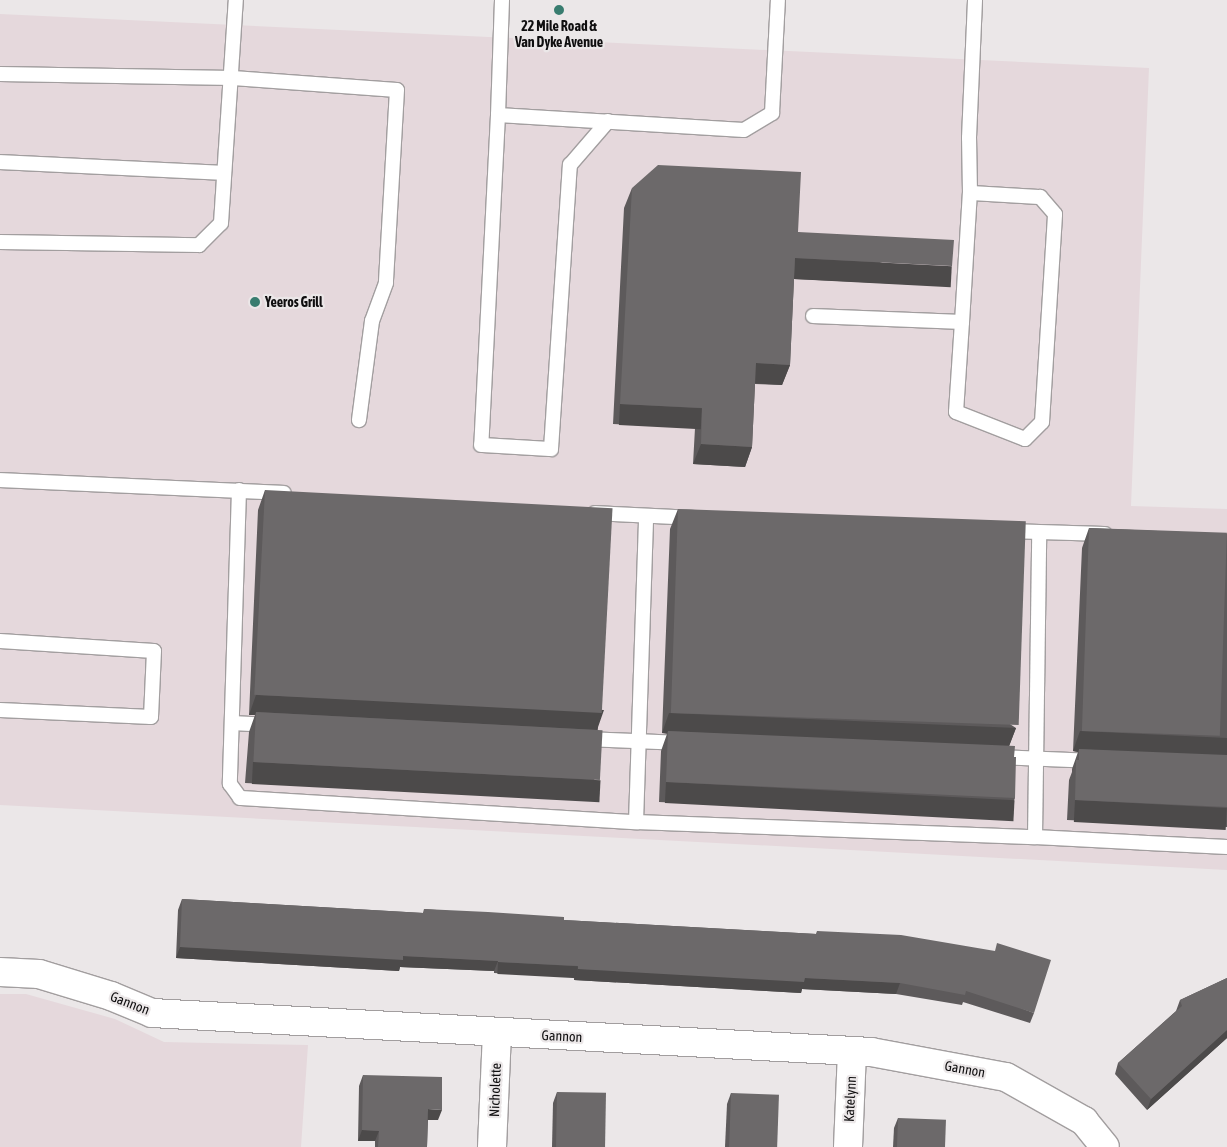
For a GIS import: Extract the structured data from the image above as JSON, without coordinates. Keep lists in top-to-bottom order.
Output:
{
  "streets": {
    "street": ["Gannon", "Nicholette", "Katelynn"]
  },
  "crossings": [
    ["Gannon", "Nicholette"],
    ["Gannon", "Katelynn"]
  ],
  "places": ["22 Mile Road & Van Dyke Avenue", "Yeeros Grill"]
}
